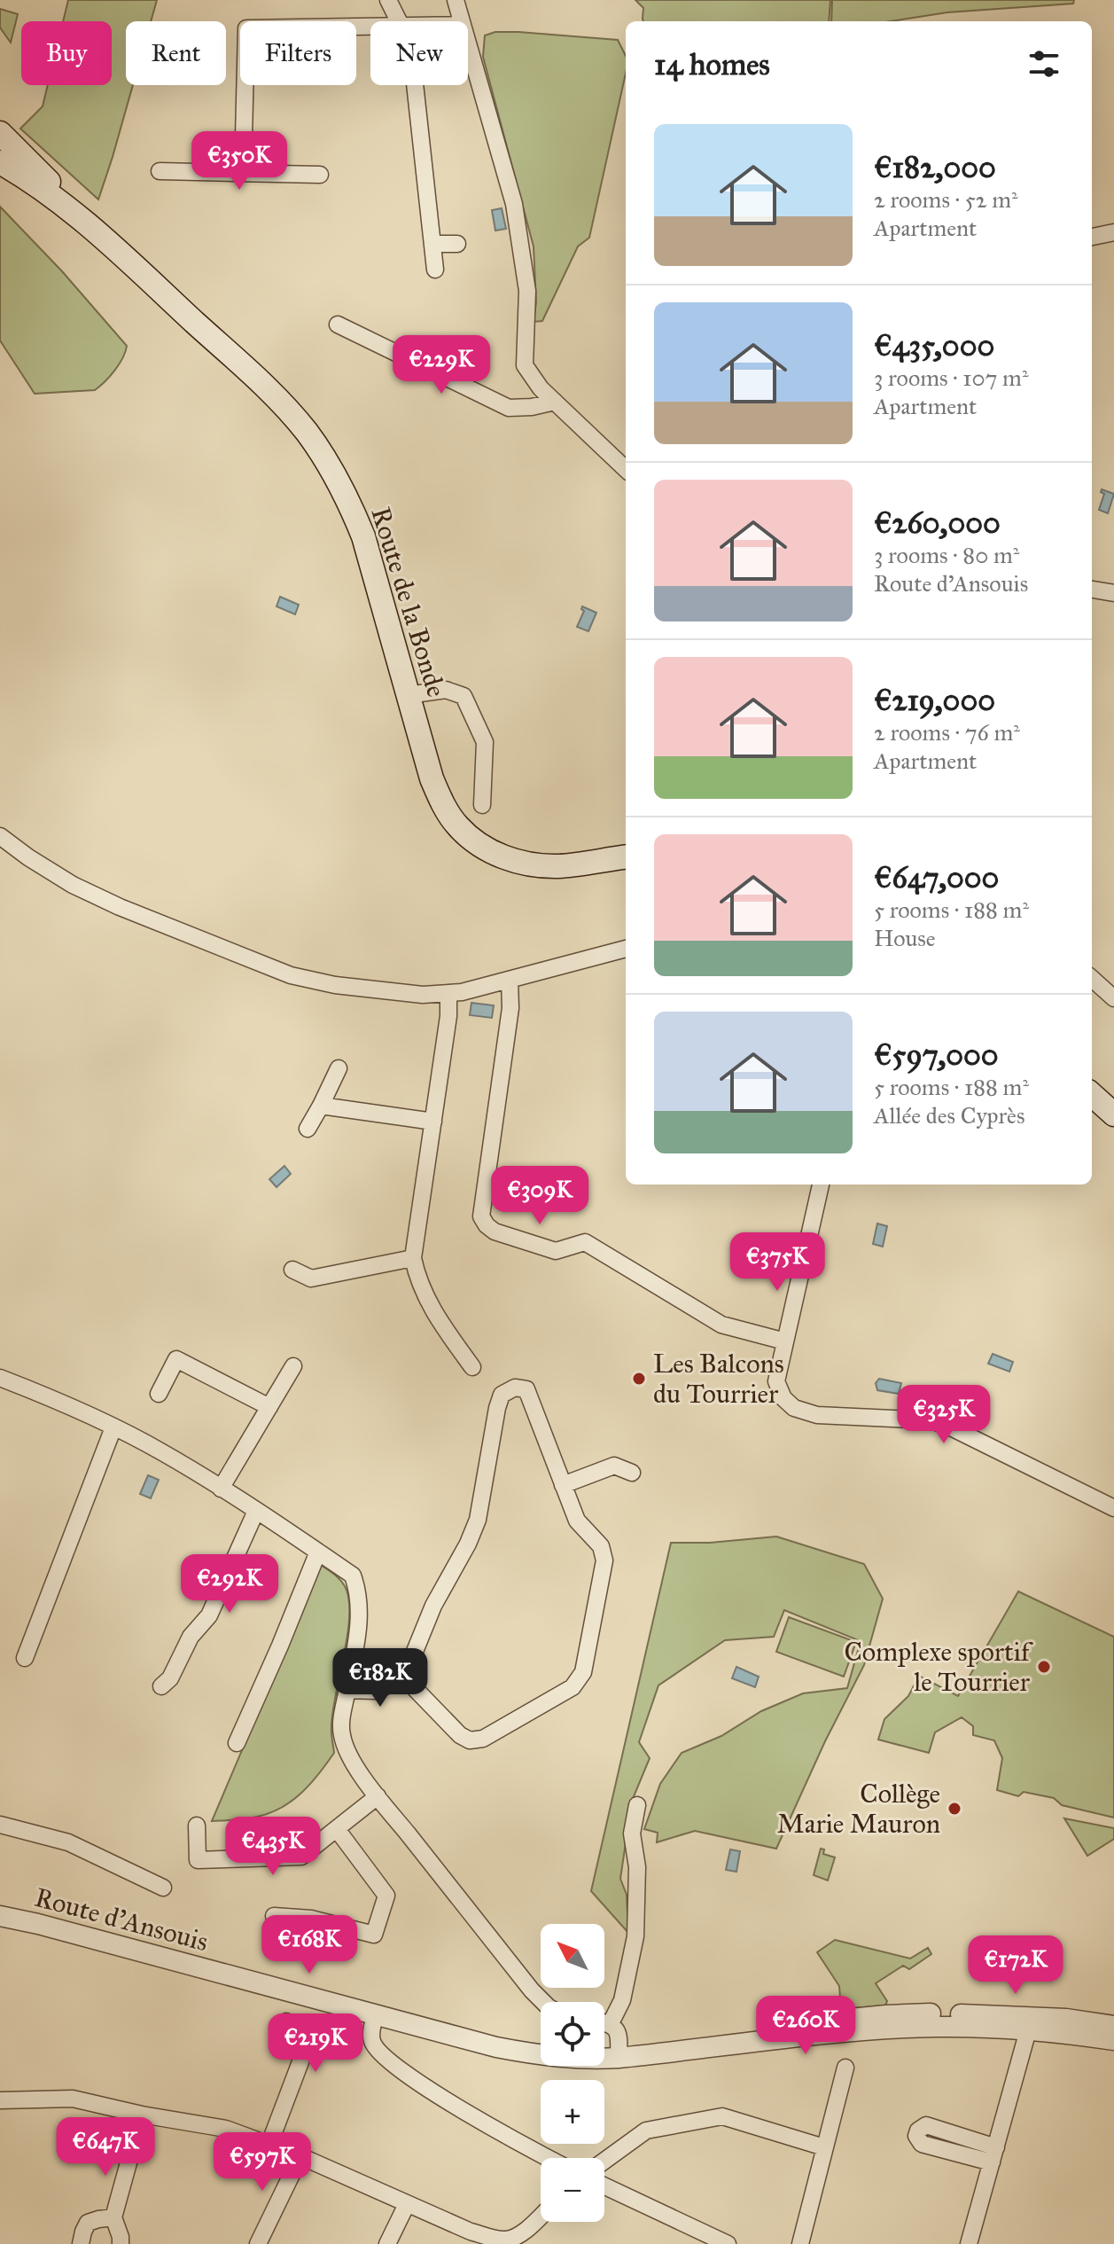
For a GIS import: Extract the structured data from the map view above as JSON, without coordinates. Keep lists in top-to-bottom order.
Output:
{
  "streets": {
    "main road": ["Route de la Bonde"],
    "street": ["Route d'Ansouis"]
  },
  "places": ["Les Balcons du Tourrier", "Complexe sportif le Tourrier", "Collège Marie Mauron"],
  "north": "top left",
  "page": {
    "chip": [
      "Buy",
      "Rent",
      "Filters",
      "New"
    ],
    "heading": "14 homes",
    "list": [
      {
        "name": "€182,000",
        "note": "2 rooms · 52 m² · Apartment"
      },
      {
        "name": "€435,000",
        "note": "3 rooms · 107 m² · Apartment"
      },
      {
        "name": "€260,000",
        "note": "3 rooms · 80 m² · Route d'Ansouis"
      },
      {
        "name": "€219,000",
        "note": "2 rooms · 76 m² · Apartment"
      },
      {
        "name": "€647,000",
        "note": "5 rooms · 188 m² · House"
      },
      {
        "name": "€597,000",
        "note": "5 rooms · 188 m² · Allée des Cyprès"
      }
    ],
    "price": [
      "€350K",
      "€229K",
      "€309K",
      "€375K",
      "€325K",
      "€292K",
      "€182K",
      "€435K",
      "€168K",
      "€172K",
      "€260K",
      "€219K",
      "€647K",
      "€597K"
    ],
    "map_buttons": ["+", "−"]
  }
}
